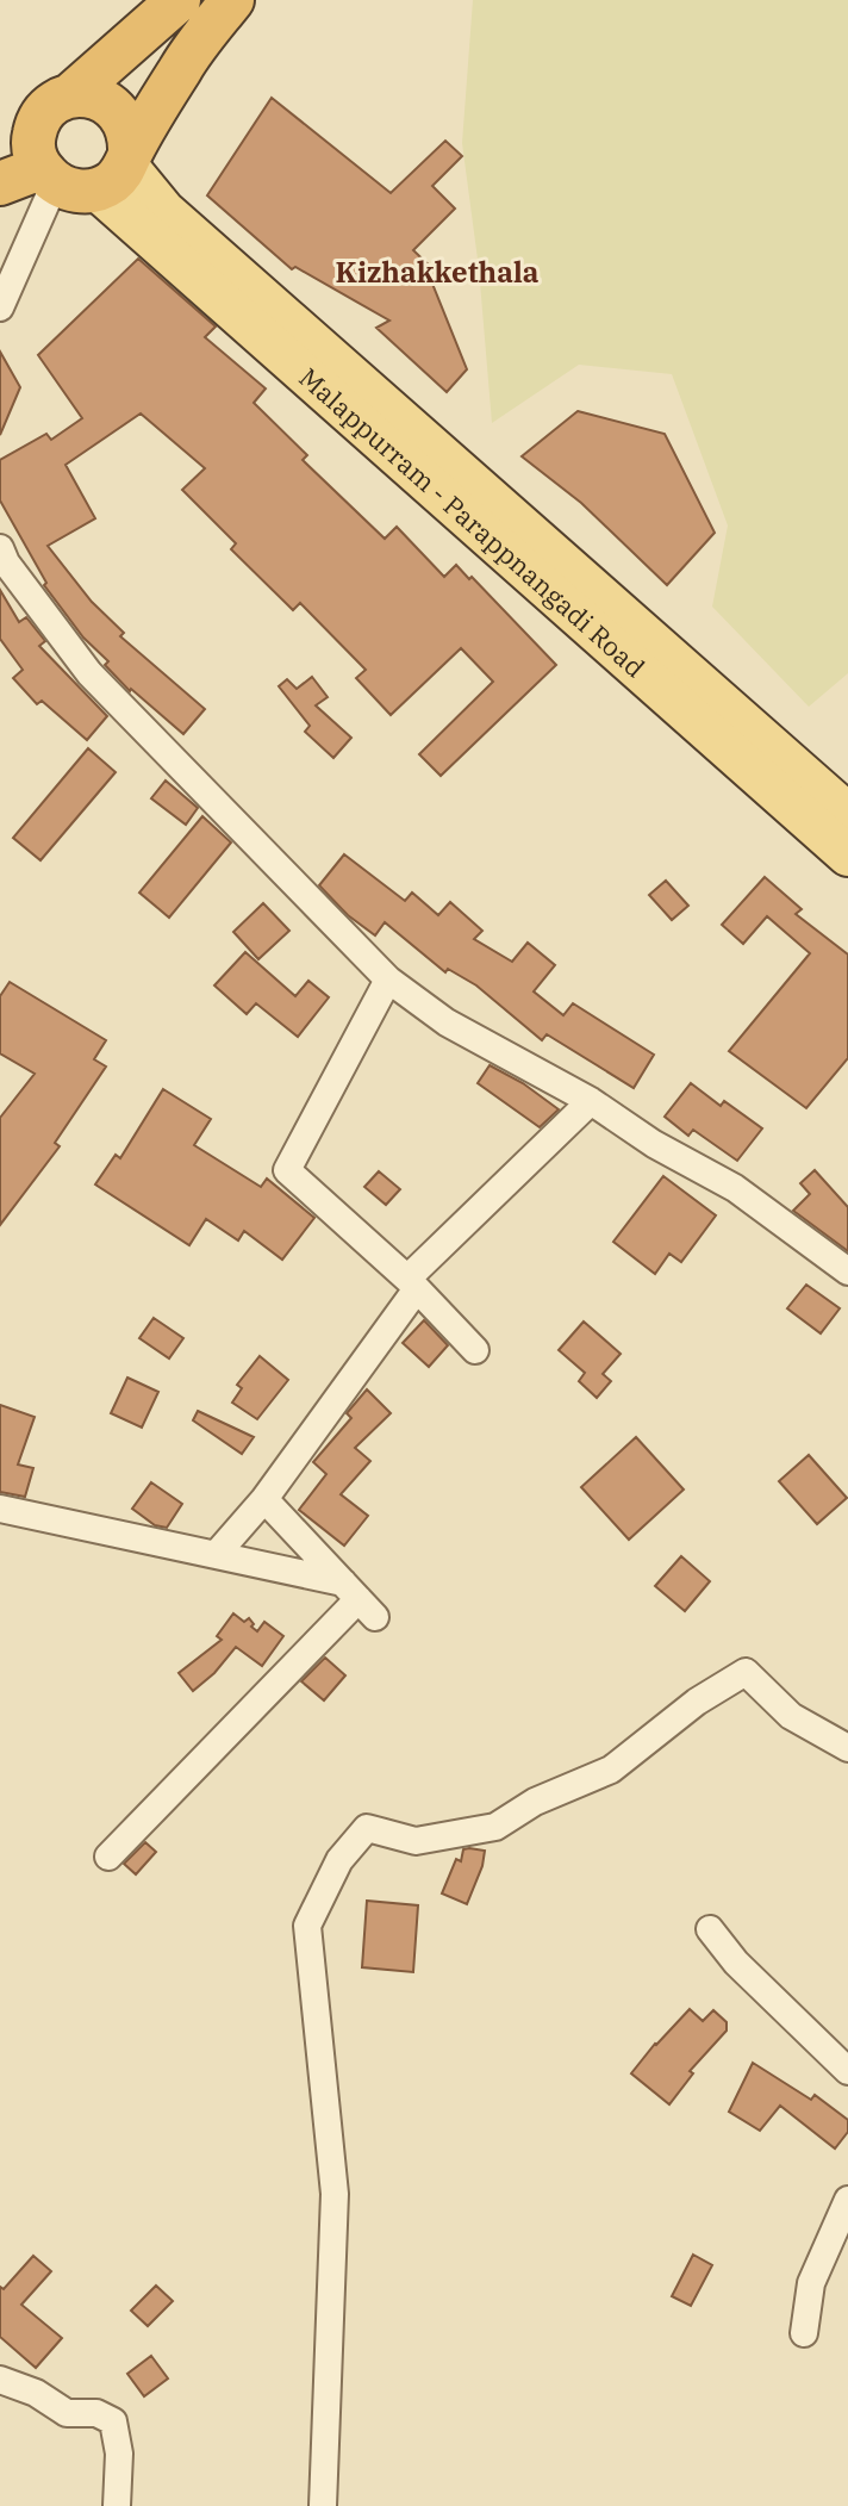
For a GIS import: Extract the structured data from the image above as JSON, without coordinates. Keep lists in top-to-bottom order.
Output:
{
  "streets": {
    "main road": ["Malappurram - Parappnangadi Road"]
  },
  "districts": ["Kizhakkethala"]
}
